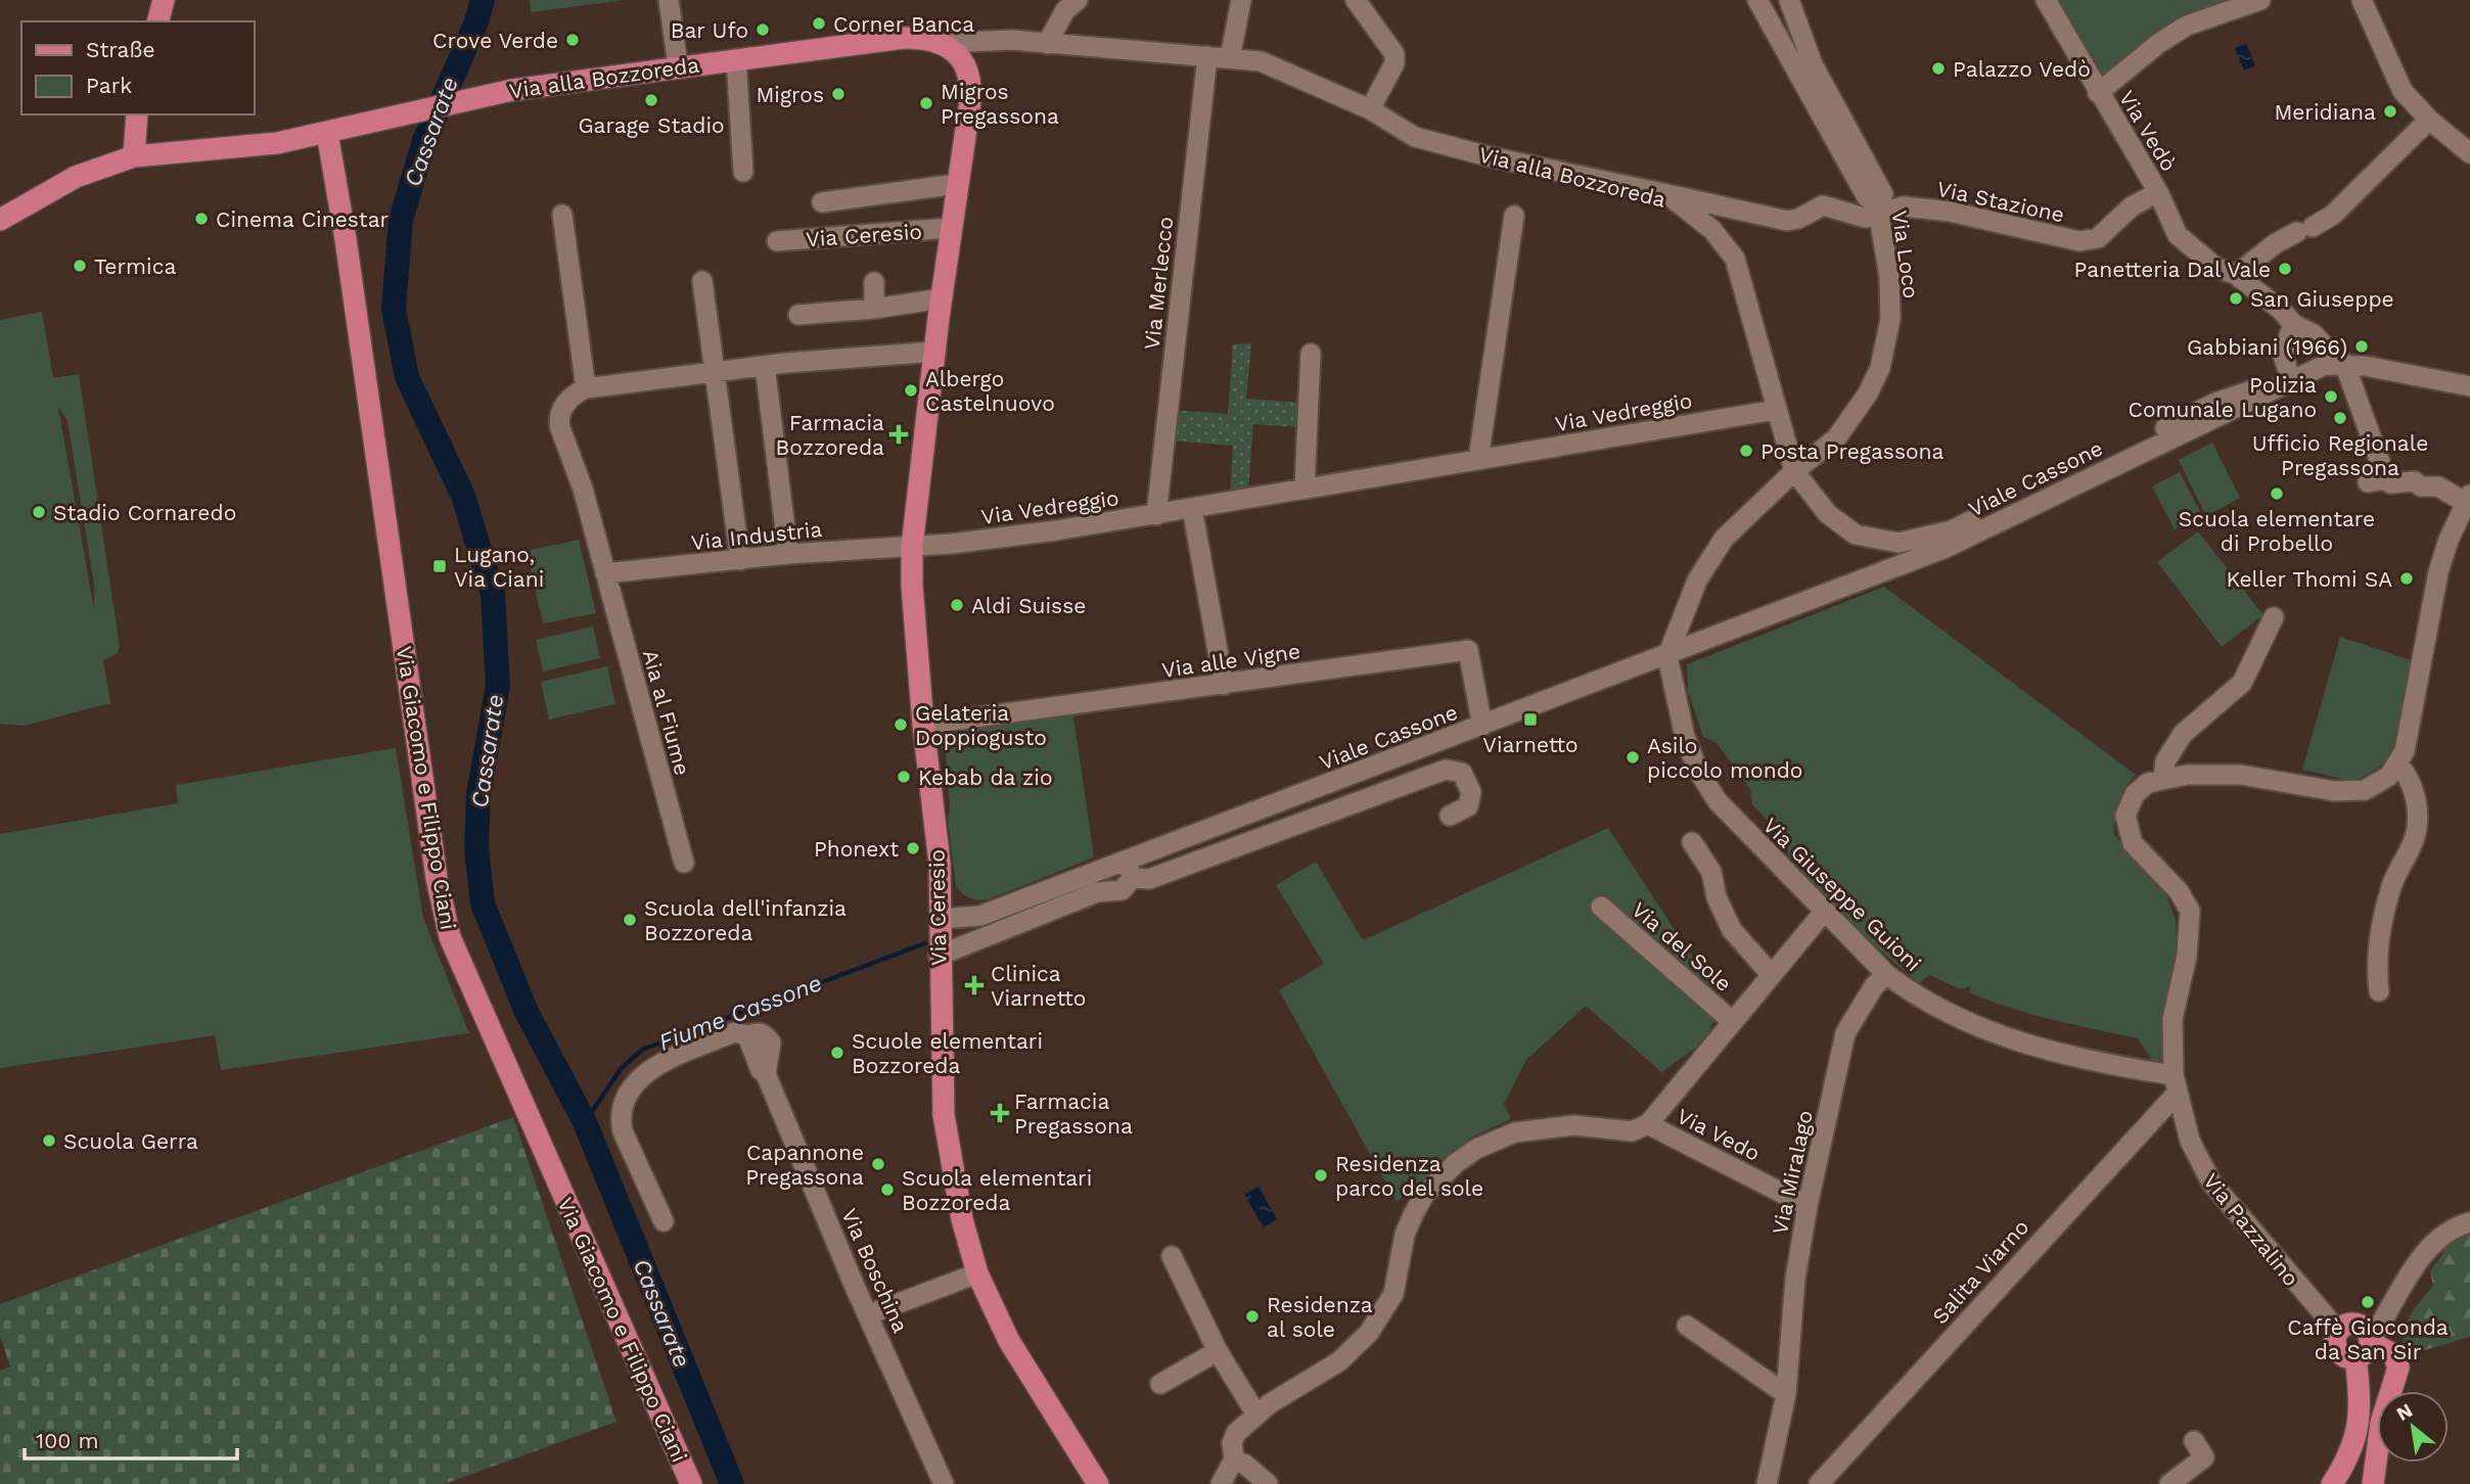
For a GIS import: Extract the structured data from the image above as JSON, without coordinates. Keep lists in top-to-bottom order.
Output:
{
  "streets": {
    "main road": ["Via alla Bozzoreda", "Via Ceresio", "Via Giacomo e Filippo Ciani"],
    "street": [
      "Via Vedò",
      "Via Stazione",
      "Via Loco",
      "Via Merlecco",
      "Via Vedreggio",
      "Viale Cassone",
      "Via Industria",
      "Via alle Vigne",
      "Aia al Fiume",
      "Via Giuseppe Guioni",
      "Via del Sole",
      "Via Vedo",
      "Via Miralago",
      "Via Pazzalino",
      "Via Boschina",
      "Salita Viarno"
    ]
  },
  "crossings": [
    ["Via alla Bozzoreda", "Via Stazione"],
    ["Via alla Bozzoreda", "Via Loco"],
    ["Via alla Bozzoreda", "Via Merlecco"],
    ["Via alla Bozzoreda", "Via Vedreggio"],
    ["Via alla Bozzoreda", "Viale Cassone"],
    ["Via alla Bozzoreda", "Via Giacomo e Filippo Ciani"],
    ["Via Vedò", "Via Stazione"],
    ["Via Stazione", "Via Loco"],
    ["Via Ceresio", "Via Vedreggio"],
    ["Via Ceresio", "Viale Cassone"],
    ["Via Ceresio", "Via Industria"],
    ["Via Ceresio", "Via alle Vigne"],
    ["Via Loco", "Viale Cassone"],
    ["Via Loco", "Via Giuseppe Guioni"],
    ["Via Merlecco", "Via Vedreggio"],
    ["Via Vedreggio", "Via Industria"],
    ["Viale Cassone", "Via alle Vigne"],
    ["Viale Cassone", "Via Giuseppe Guioni"],
    ["Via Industria", "Aia al Fiume"],
    ["Via Giuseppe Guioni", "Via del Sole"],
    ["Via Giuseppe Guioni", "Via Miralago"],
    ["Via Giuseppe Guioni", "Via Pazzalino"],
    ["Via Giuseppe Guioni", "Salita Viarno"],
    ["Via del Sole", "Via Vedo"],
    ["Via Vedo", "Via Miralago"],
    ["Via Pazzalino", "Salita Viarno"]
  ],
  "water": ["Cassarate", "Fiume Cassone"],
  "places": {
    "other": [
      "Corner Banca",
      "Bar Ufo",
      "Crove Verde",
      "Palazzo Vedò",
      "Migros",
      "Garage Stadio",
      "Migros Pregassona",
      "Meridiana",
      "Cinema Cinestar",
      "Termica",
      "Panetteria Dal Vale",
      "San Giuseppe",
      "Gabbiani (1966)",
      "Albergo Castelnuovo",
      "Polizia Comunale Lugano",
      "Ufficio Regionale Pregassona",
      "Posta Pregassona",
      "Scuola elementare di Probello",
      "Stadio Cornaredo",
      "Keller Thomi SA",
      "Aldi Suisse",
      "Gelateria Doppiogusto",
      "Asilo piccolo mondo",
      "Kebab da zio",
      "Phonext",
      "Scuola dell'infanzia Bozzoreda",
      "Scuole elementari Bozzoreda",
      "Scuola Gerra",
      "Capannone Pregassona",
      "Residenza parco del sole",
      "Scuola elementari Bozzoreda",
      "Caffè Gioconda da San Sir",
      "Residenza al sole"
    ],
    "health": ["Farmacia Bozzoreda", "Clinica Viarnetto", "Farmacia Pregassona"],
    "transit": ["Lugano, Via Ciani", "Viarnetto"]
  },
  "legend": ["Straße", "Park"],
  "scale_bar": "100 m",
  "north": "top left"
}
